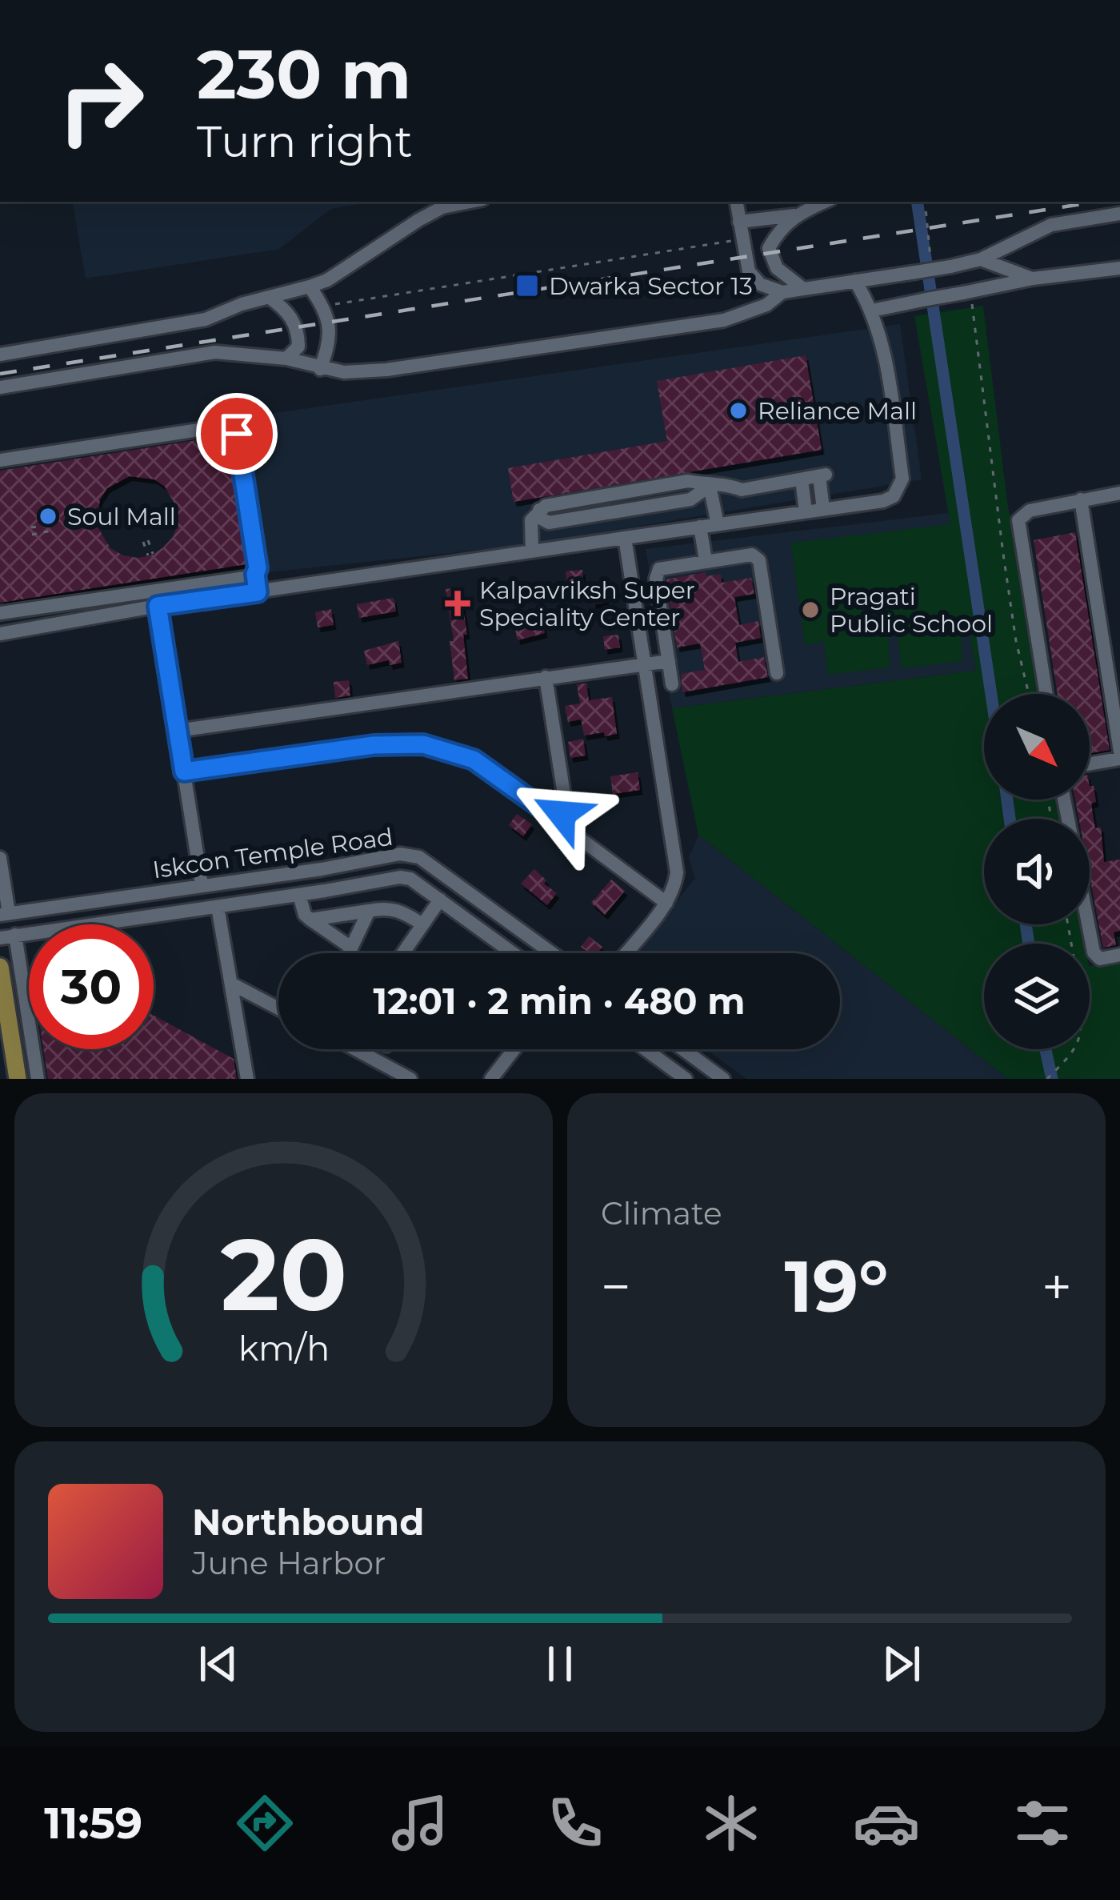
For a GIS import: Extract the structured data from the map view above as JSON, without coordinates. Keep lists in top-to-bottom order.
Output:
{
  "streets": {
    "street": ["Iskcon Temple Road"]
  },
  "places": {
    "transit": ["Dwarka Sector 13"],
    "other": ["Reliance Mall", "Soul Mall", "Pragati Public School"],
    "health": ["Kalpavriksh Super Speciality Center"]
  },
  "north": "bottom right",
  "page": {
    "turn": ["230 m", "Turn right"],
    "limit": "30",
    "trip": "12:01 · 2 min · 480 m",
    "tile": "Climate",
    "heat": ["−", "19°", "+"],
    "song": ["Northbound", "June Harbor"],
    "tabs": "11:59",
    "gauge": ["20", "km/h"]
  }
}
